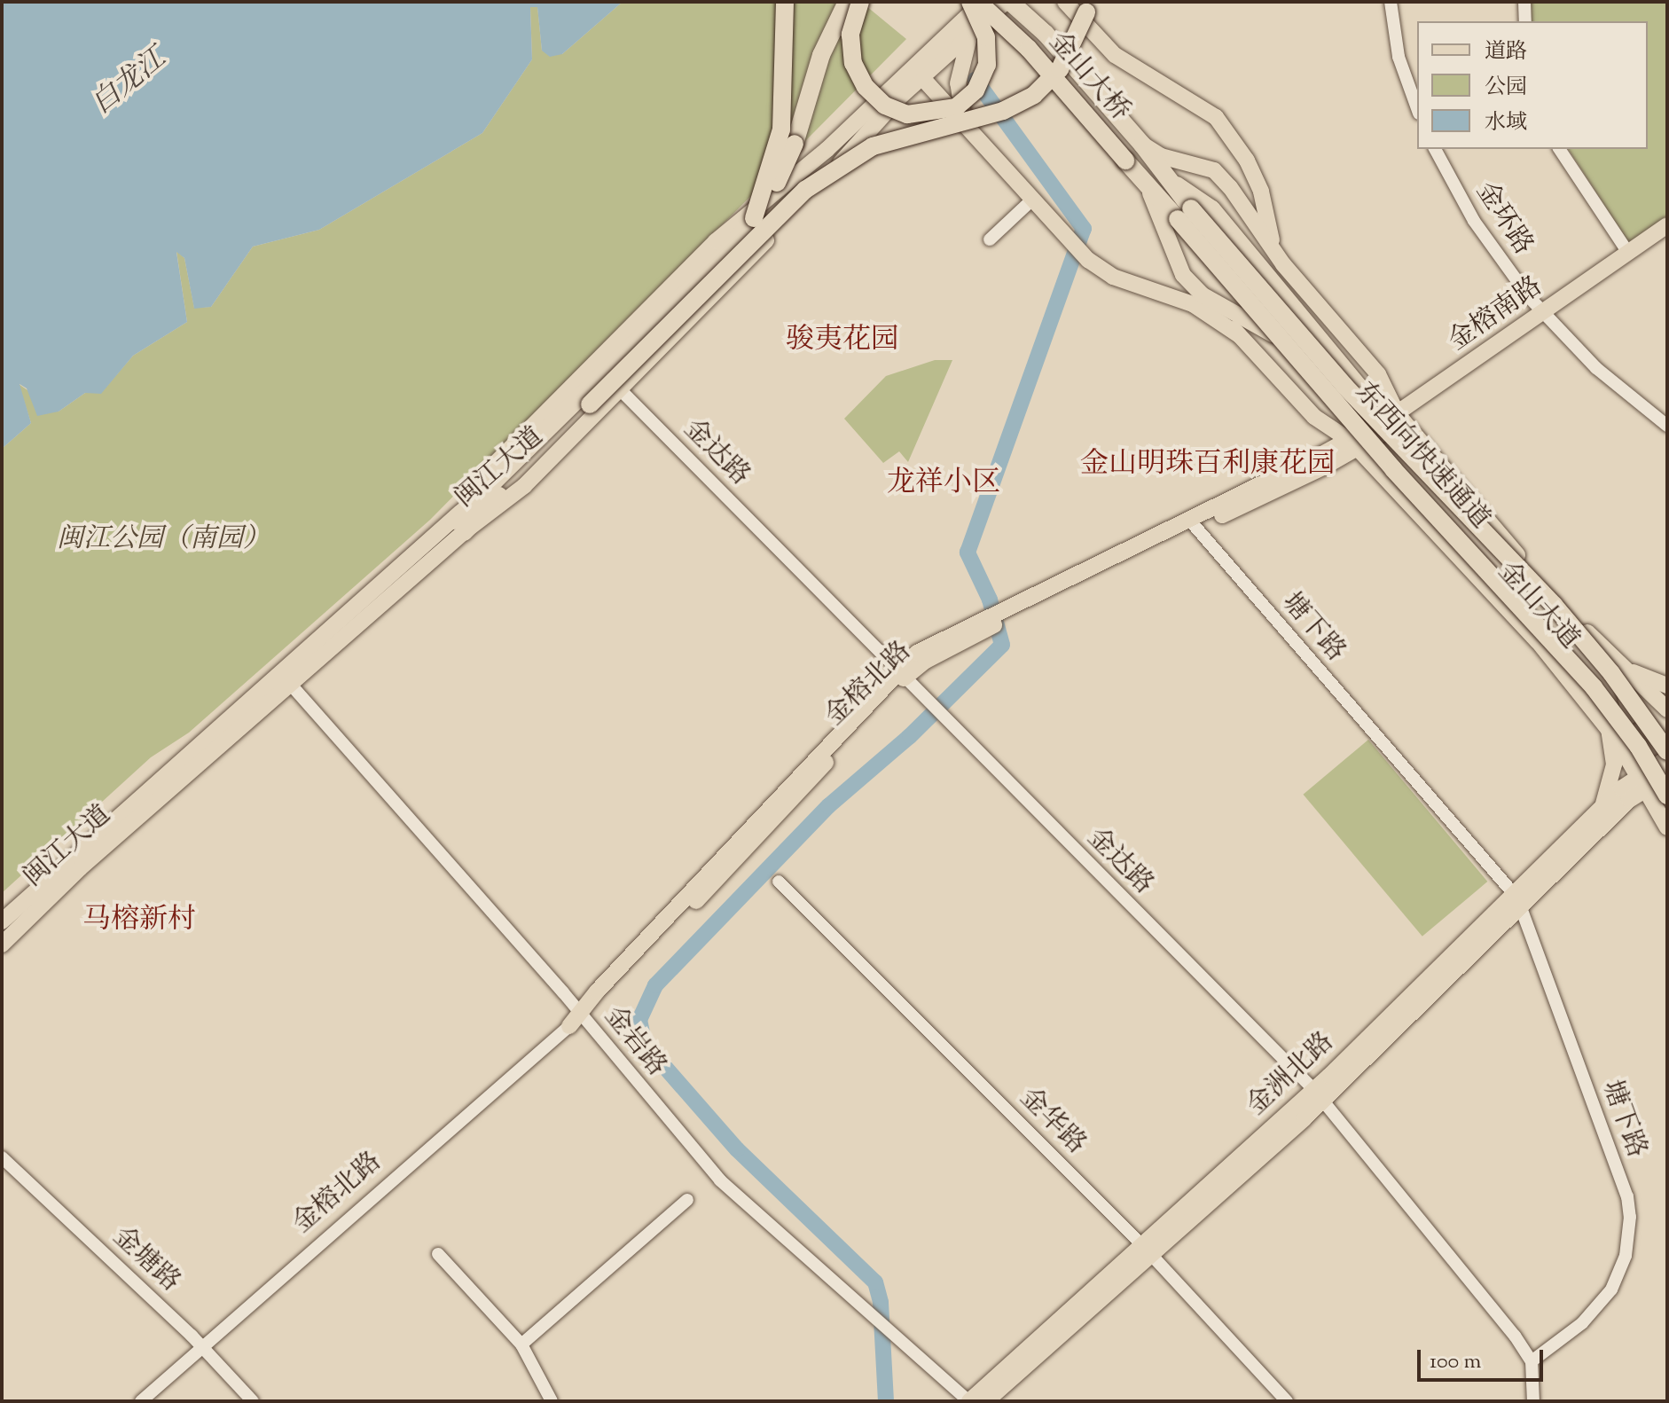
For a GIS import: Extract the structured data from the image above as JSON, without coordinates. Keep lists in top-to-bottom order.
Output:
{
  "streets": {
    "highway": ["金山大桥", "东西向快速通道"],
    "main road": [
      "金榕南路",
      "闽江大道",
      "金山大道",
      "金榕北路",
      "金洲北路"
    ],
    "street": [
      "金环路",
      "金达路",
      "塘下路",
      "金岩路",
      "金华路",
      "金塘路"
    ]
  },
  "crossings": [
    ["金山大桥", "东西向快速通道"],
    ["金山大桥", "闽江大道"],
    ["金环路", "金榕南路"],
    ["金榕南路", "金山大道"],
    ["金榕南路", "金榕北路"],
    ["金达路", "闽江大道"],
    ["金达路", "塘下路"],
    ["金达路", "金榕北路"],
    ["金达路", "金洲北路"],
    ["东西向快速通道", "金山大道"],
    ["闽江大道", "金岩路"],
    ["金山大道", "金榕北路"],
    ["金山大道", "金洲北路"],
    ["塘下路", "金榕北路"],
    ["塘下路", "金洲北路"],
    ["金榕北路", "金岩路"],
    ["金榕北路", "金塘路"],
    ["金岩路", "金洲北路"],
    ["金洲北路", "金华路"]
  ],
  "districts": [
    "骏夷花园",
    "金山明珠百利康花园",
    "龙祥小区",
    "马榕新村"
  ],
  "water": ["白龙江"],
  "parks": ["闽江公园（南园）"],
  "legend": ["道路", "公园", "水域"],
  "scale_bar": "100 m"
}
